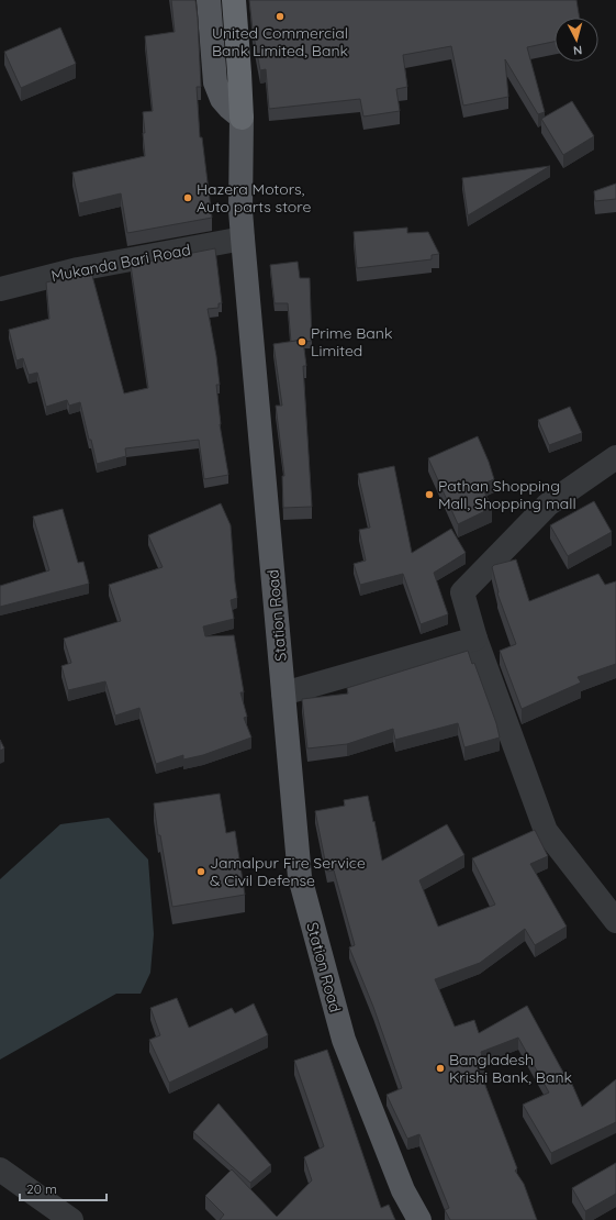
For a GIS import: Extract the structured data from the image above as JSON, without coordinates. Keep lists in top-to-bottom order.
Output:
{
  "streets": {
    "main road": ["Station Road"],
    "street": ["Mukanda Bari Road"]
  },
  "crossings": [
    ["Mukanda Bari Road", "Station Road"]
  ],
  "places": [
    "United Commercial Bank Limited, Bank",
    "Hazera Motors, Auto parts store",
    "Prime Bank Limited",
    "Pathan Shopping Mall, Shopping mall",
    "Jamalpur Fire Service & Civil Defense",
    "Bangladesh Krishi Bank, Bank"
  ],
  "scale_bar": "20 m",
  "north": "bottom"
}
